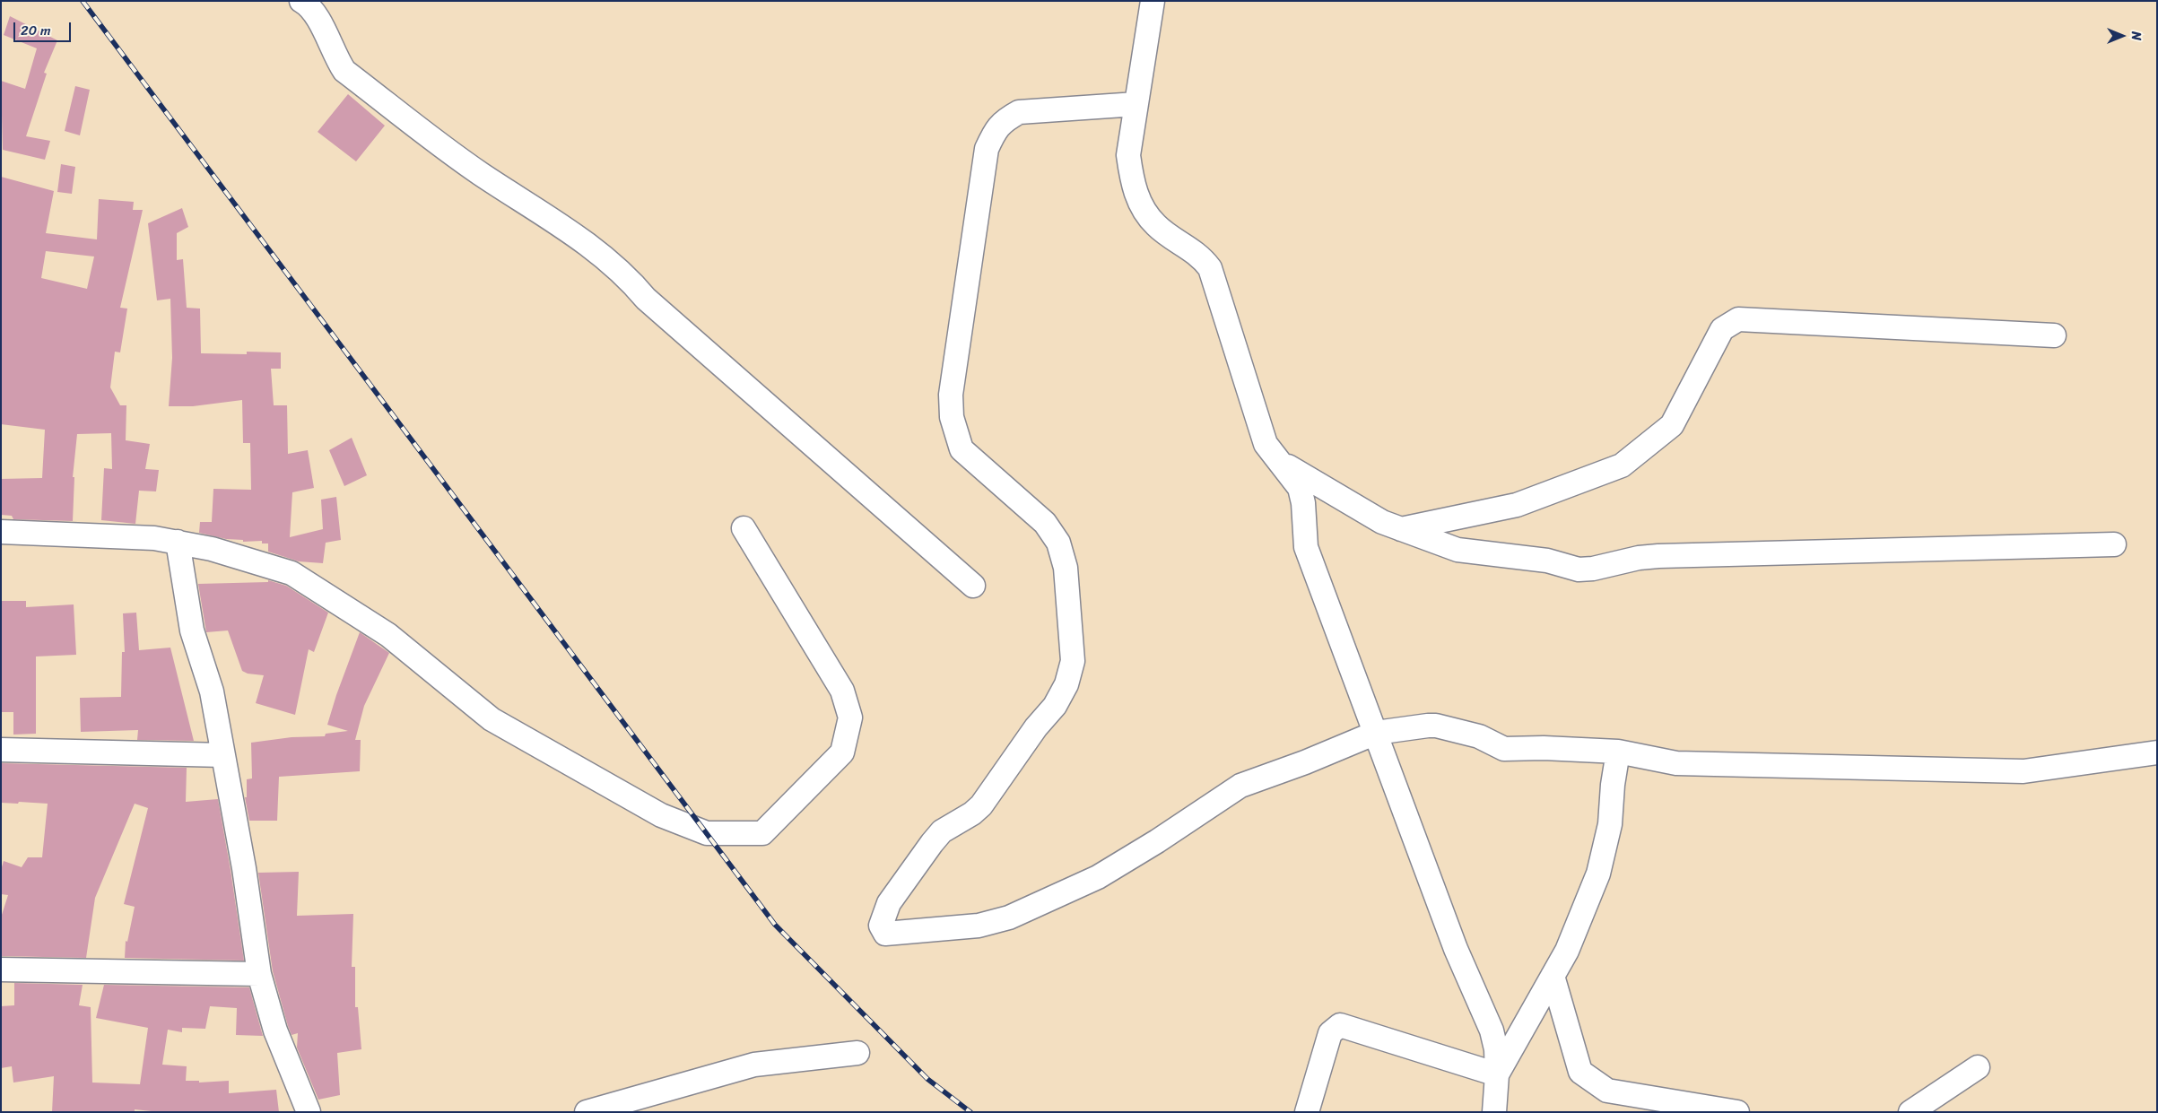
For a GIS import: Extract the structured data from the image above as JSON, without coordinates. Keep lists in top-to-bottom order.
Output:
{
  "scale_bar": "20 m",
  "north": "right"
}
